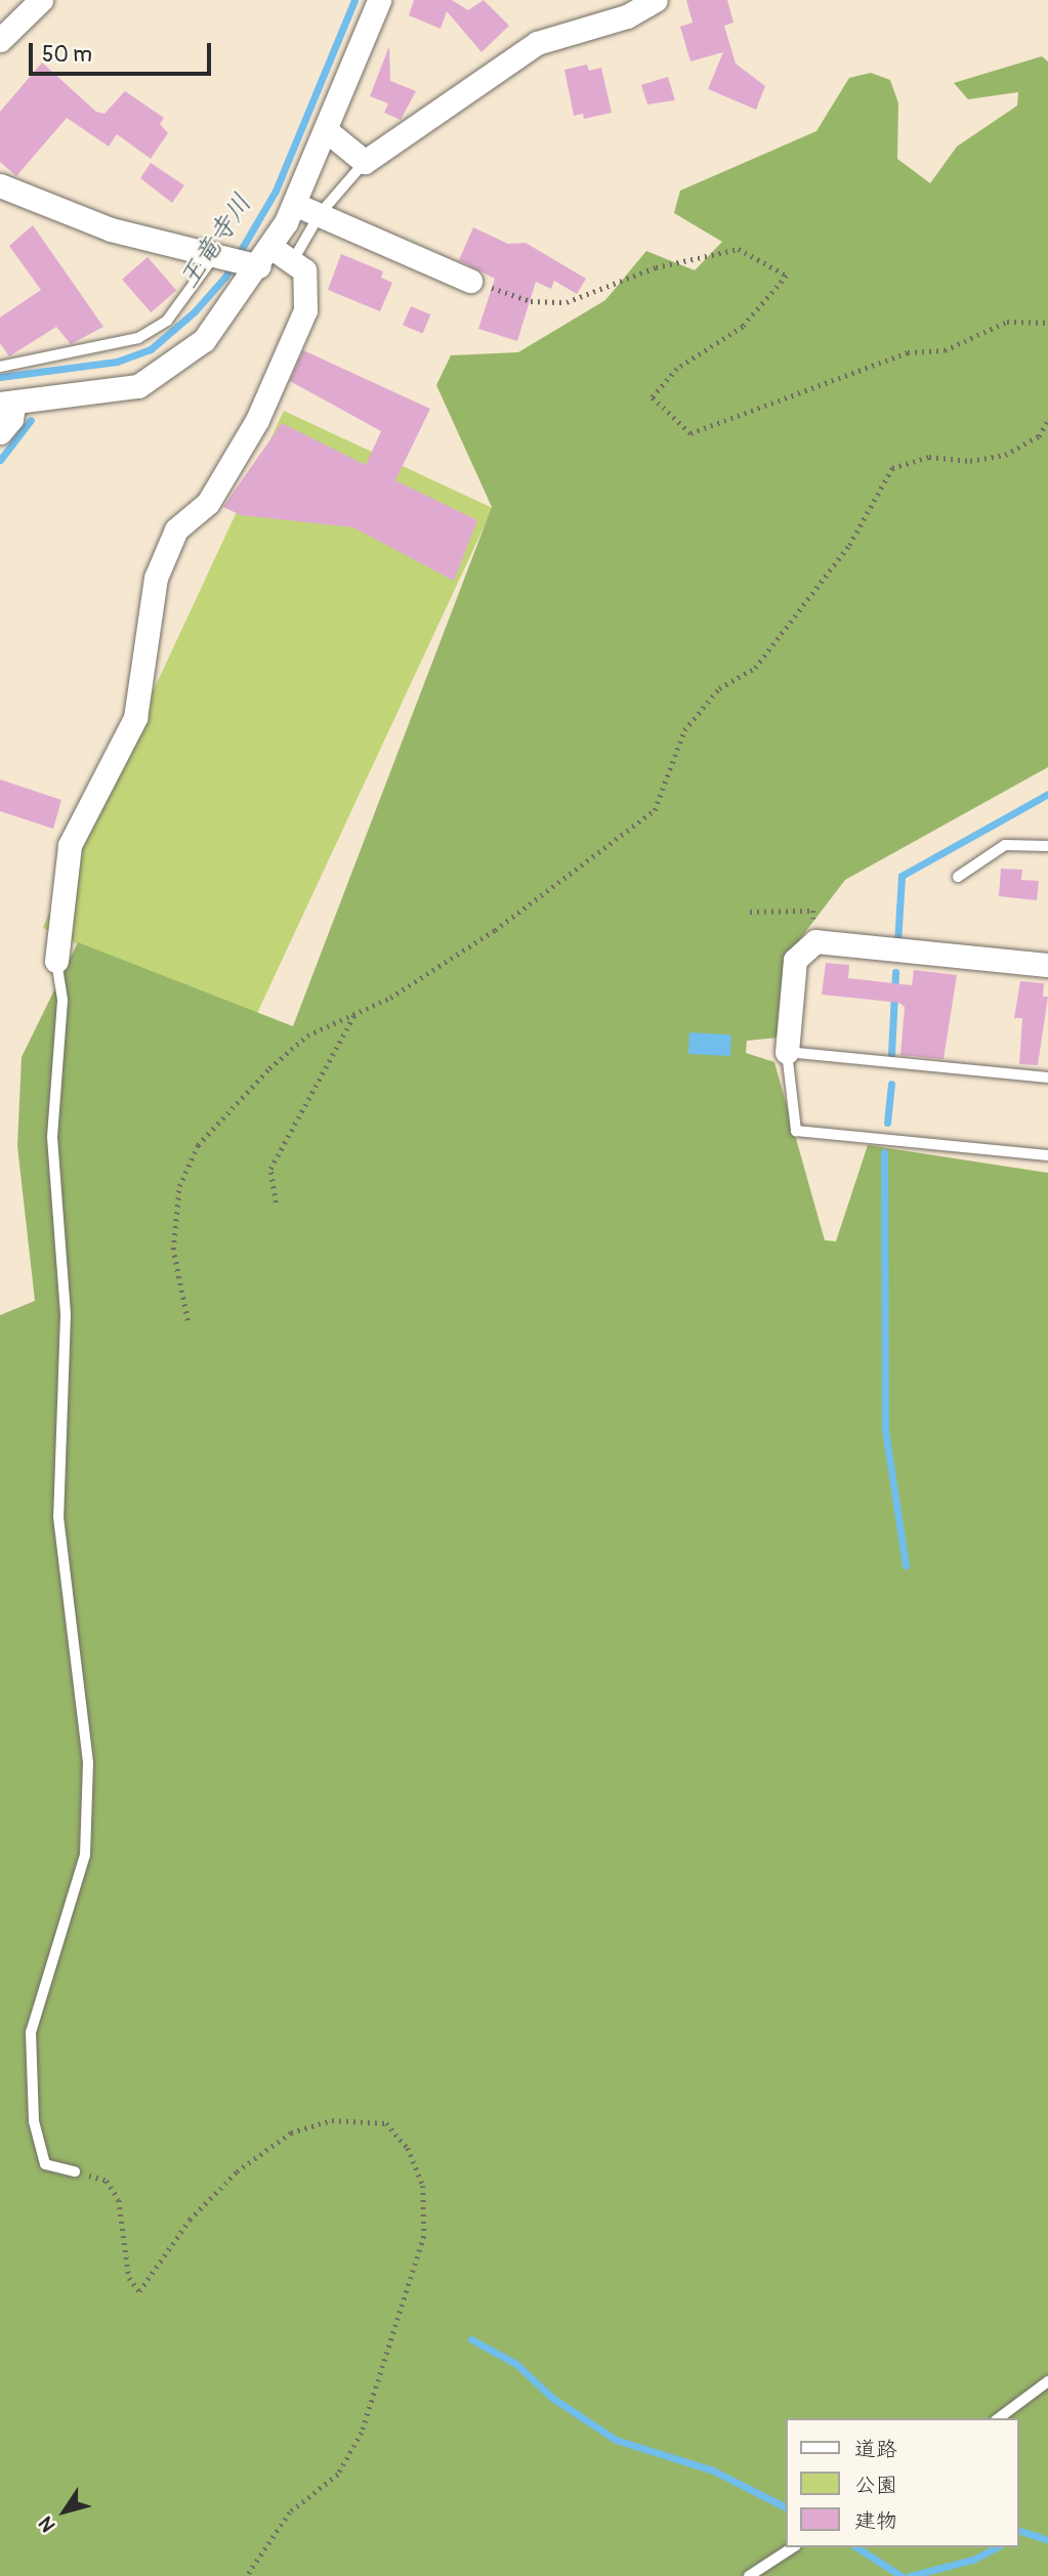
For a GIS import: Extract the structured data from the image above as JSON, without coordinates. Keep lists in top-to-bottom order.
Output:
{
  "water": ["王竜寺川"],
  "legend": ["道路", "公園", "建物"],
  "scale_bar": "50 m",
  "north": "bottom left"
}
